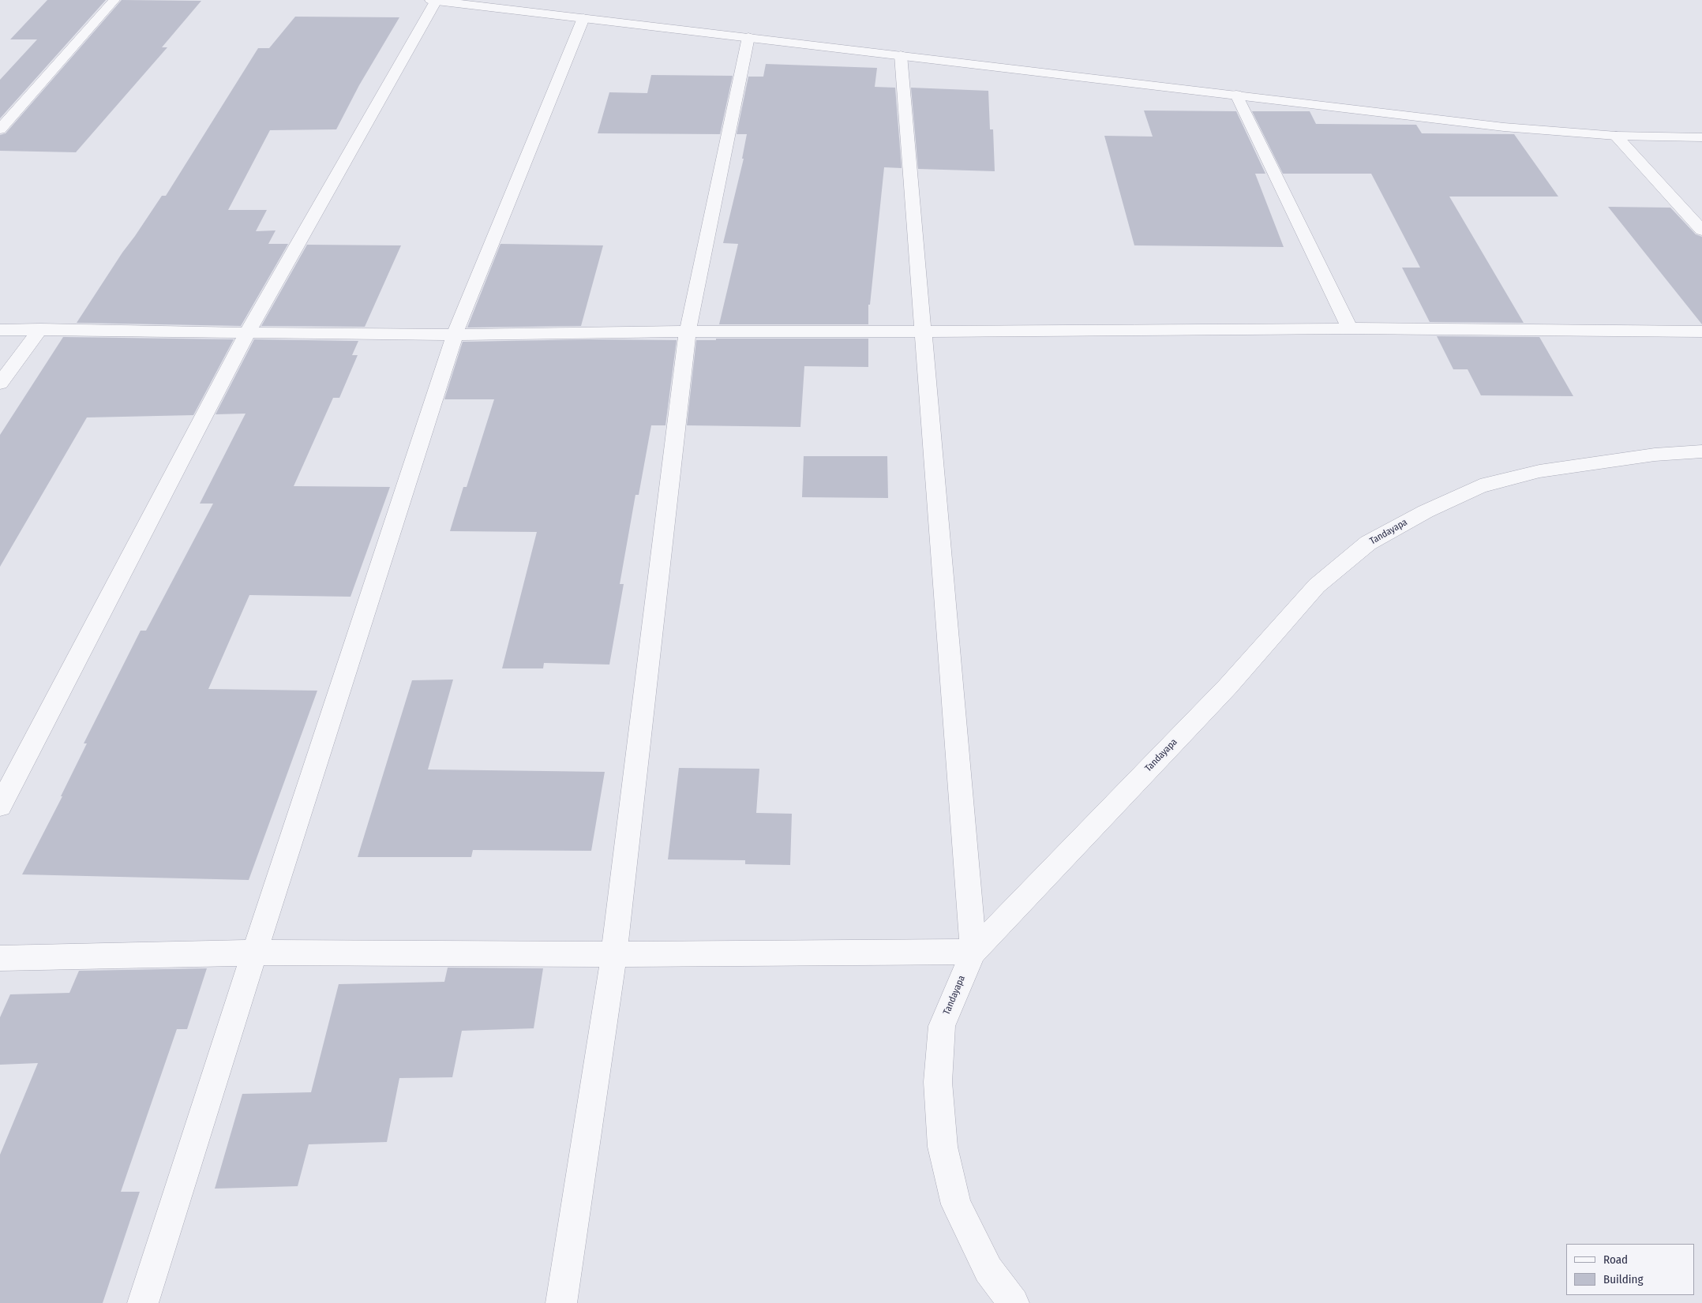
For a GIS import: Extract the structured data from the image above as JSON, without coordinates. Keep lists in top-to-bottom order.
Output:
{
  "streets": {
    "street": ["Tandayapa"]
  },
  "legend": ["Road", "Building"]
}
